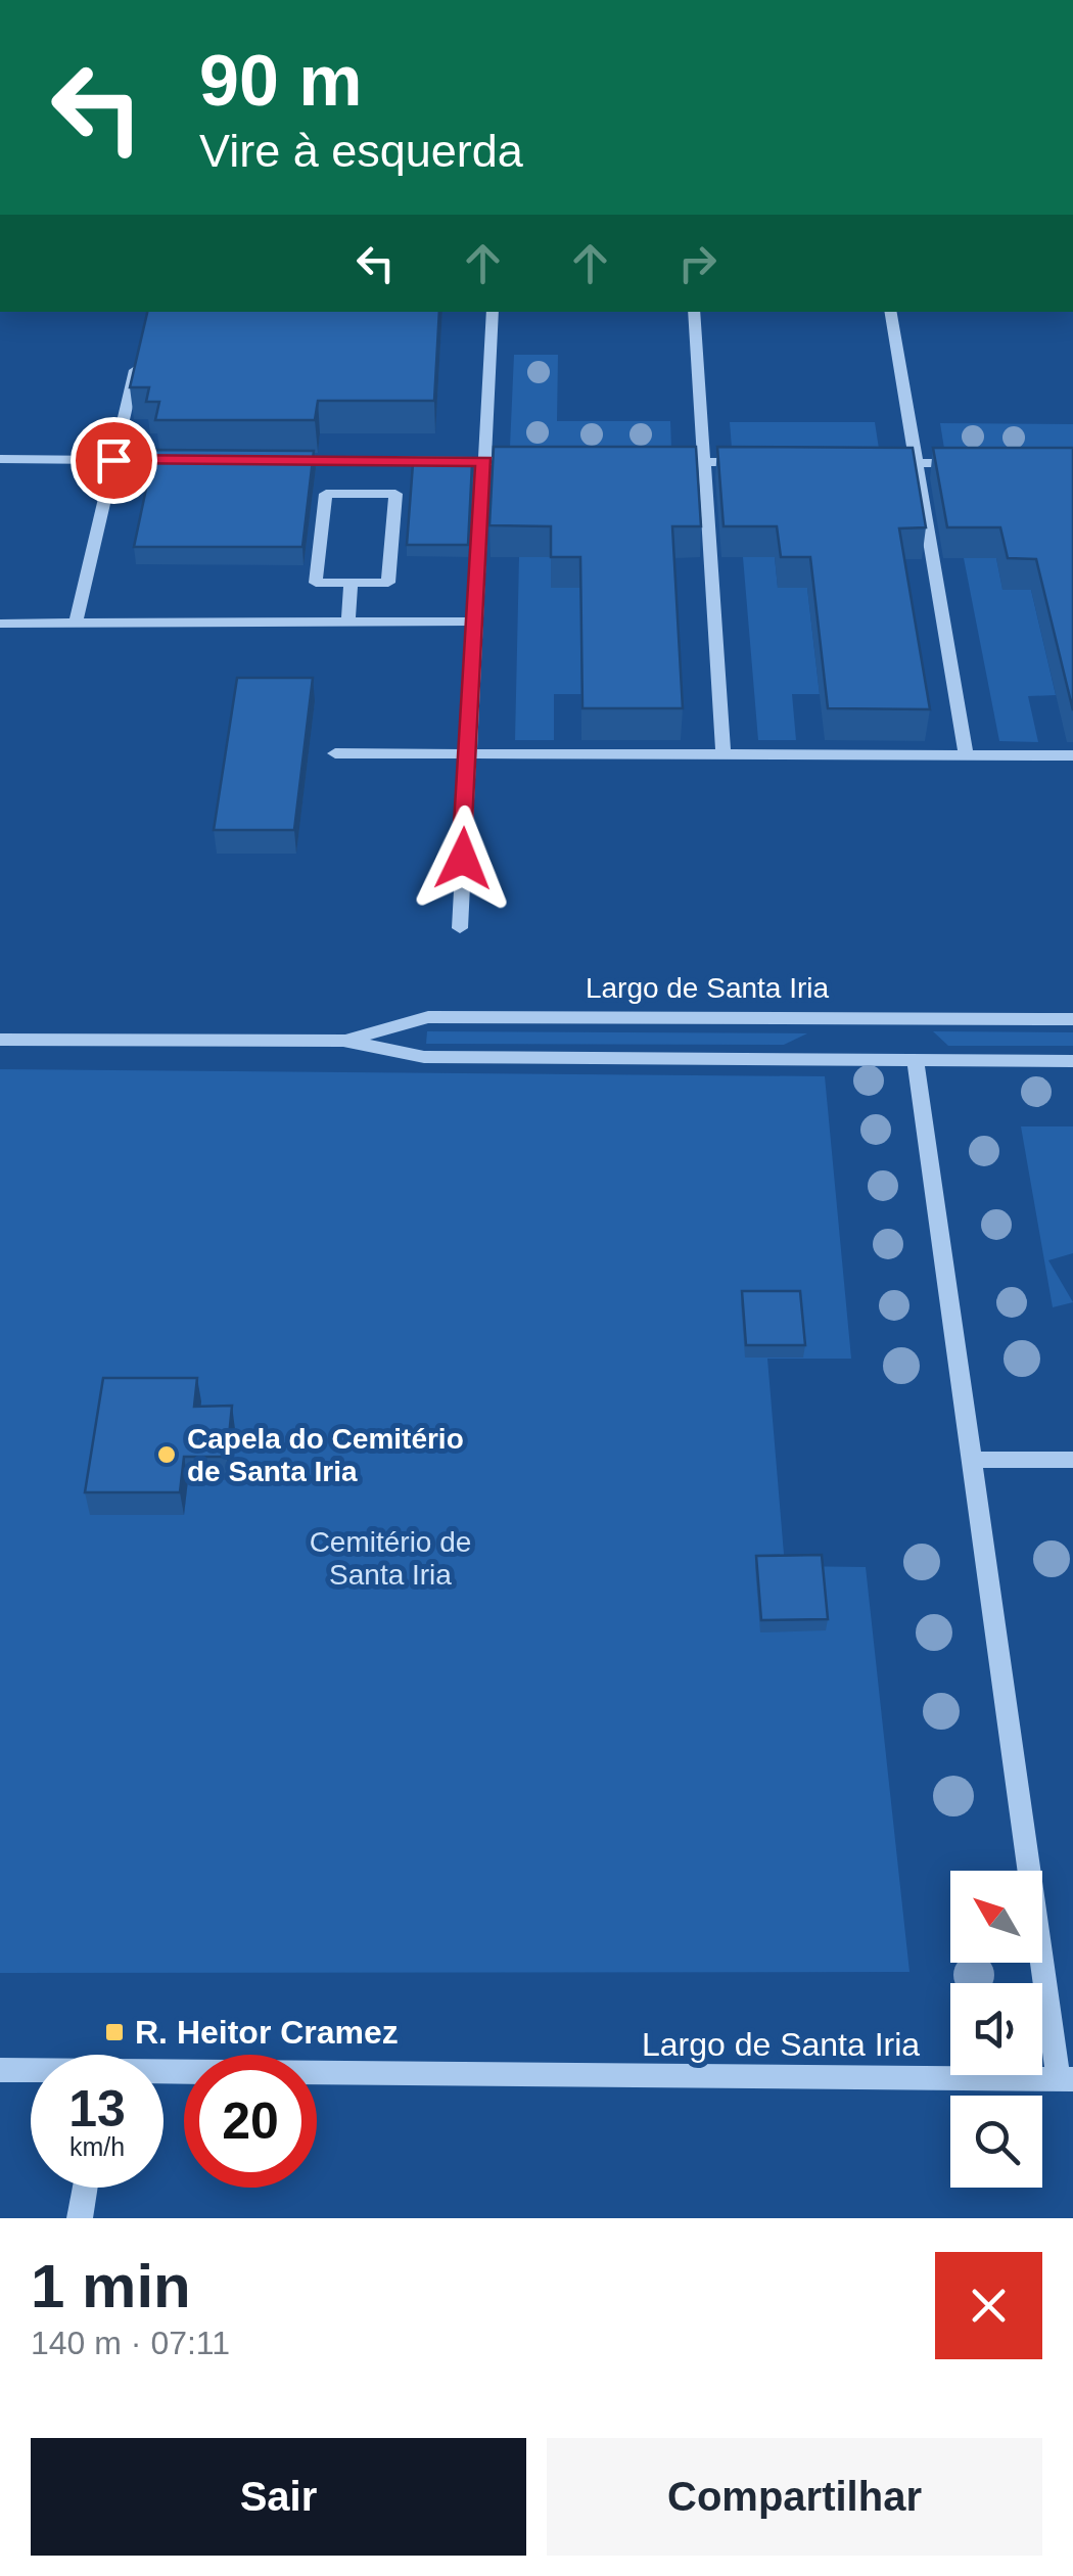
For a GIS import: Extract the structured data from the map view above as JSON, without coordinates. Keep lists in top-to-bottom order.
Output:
{
  "streets": {
    "street": ["Largo de Santa Iria"]
  },
  "parks": ["Cemitério de Santa Iria"],
  "places": {
    "other": ["Capela do Cemitério de Santa Iria"],
    "transit": ["R. Heitor Cramez"]
  },
  "north": "top left",
  "page": {
    "turn": ["90 m", "Vire à esquerda"],
    "speed": "13 km/h",
    "limit": "20",
    "heading": ["1 min", "140 m · 07:11"],
    "buttons": ["Sair", "Compartilhar"]
  }
}
